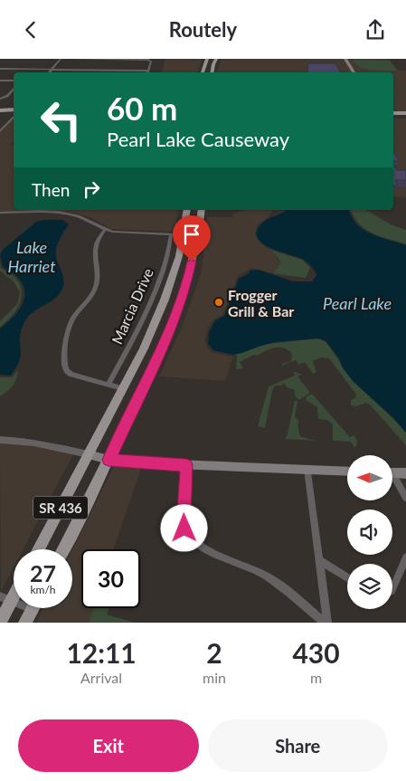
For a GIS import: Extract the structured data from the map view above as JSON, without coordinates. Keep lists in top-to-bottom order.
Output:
{
  "streets": {
    "main road": ["SR 436"],
    "street": ["Marcia Drive"]
  },
  "water": ["Lake Harriet", "Pearl Lake"],
  "places": ["Frogger Grill & Bar"],
  "north": "left",
  "page": {
    "header": "Routely",
    "turn": ["60 m", "Pearl Lake Causeway"],
    "then": "Then",
    "speed": "27 km/h",
    "limit": "30",
    "eta": [
      "12:11",
      "Arrival",
      "2",
      "min",
      "430",
      "m"
    ],
    "buttons": ["Exit", "Share"]
  }
}
